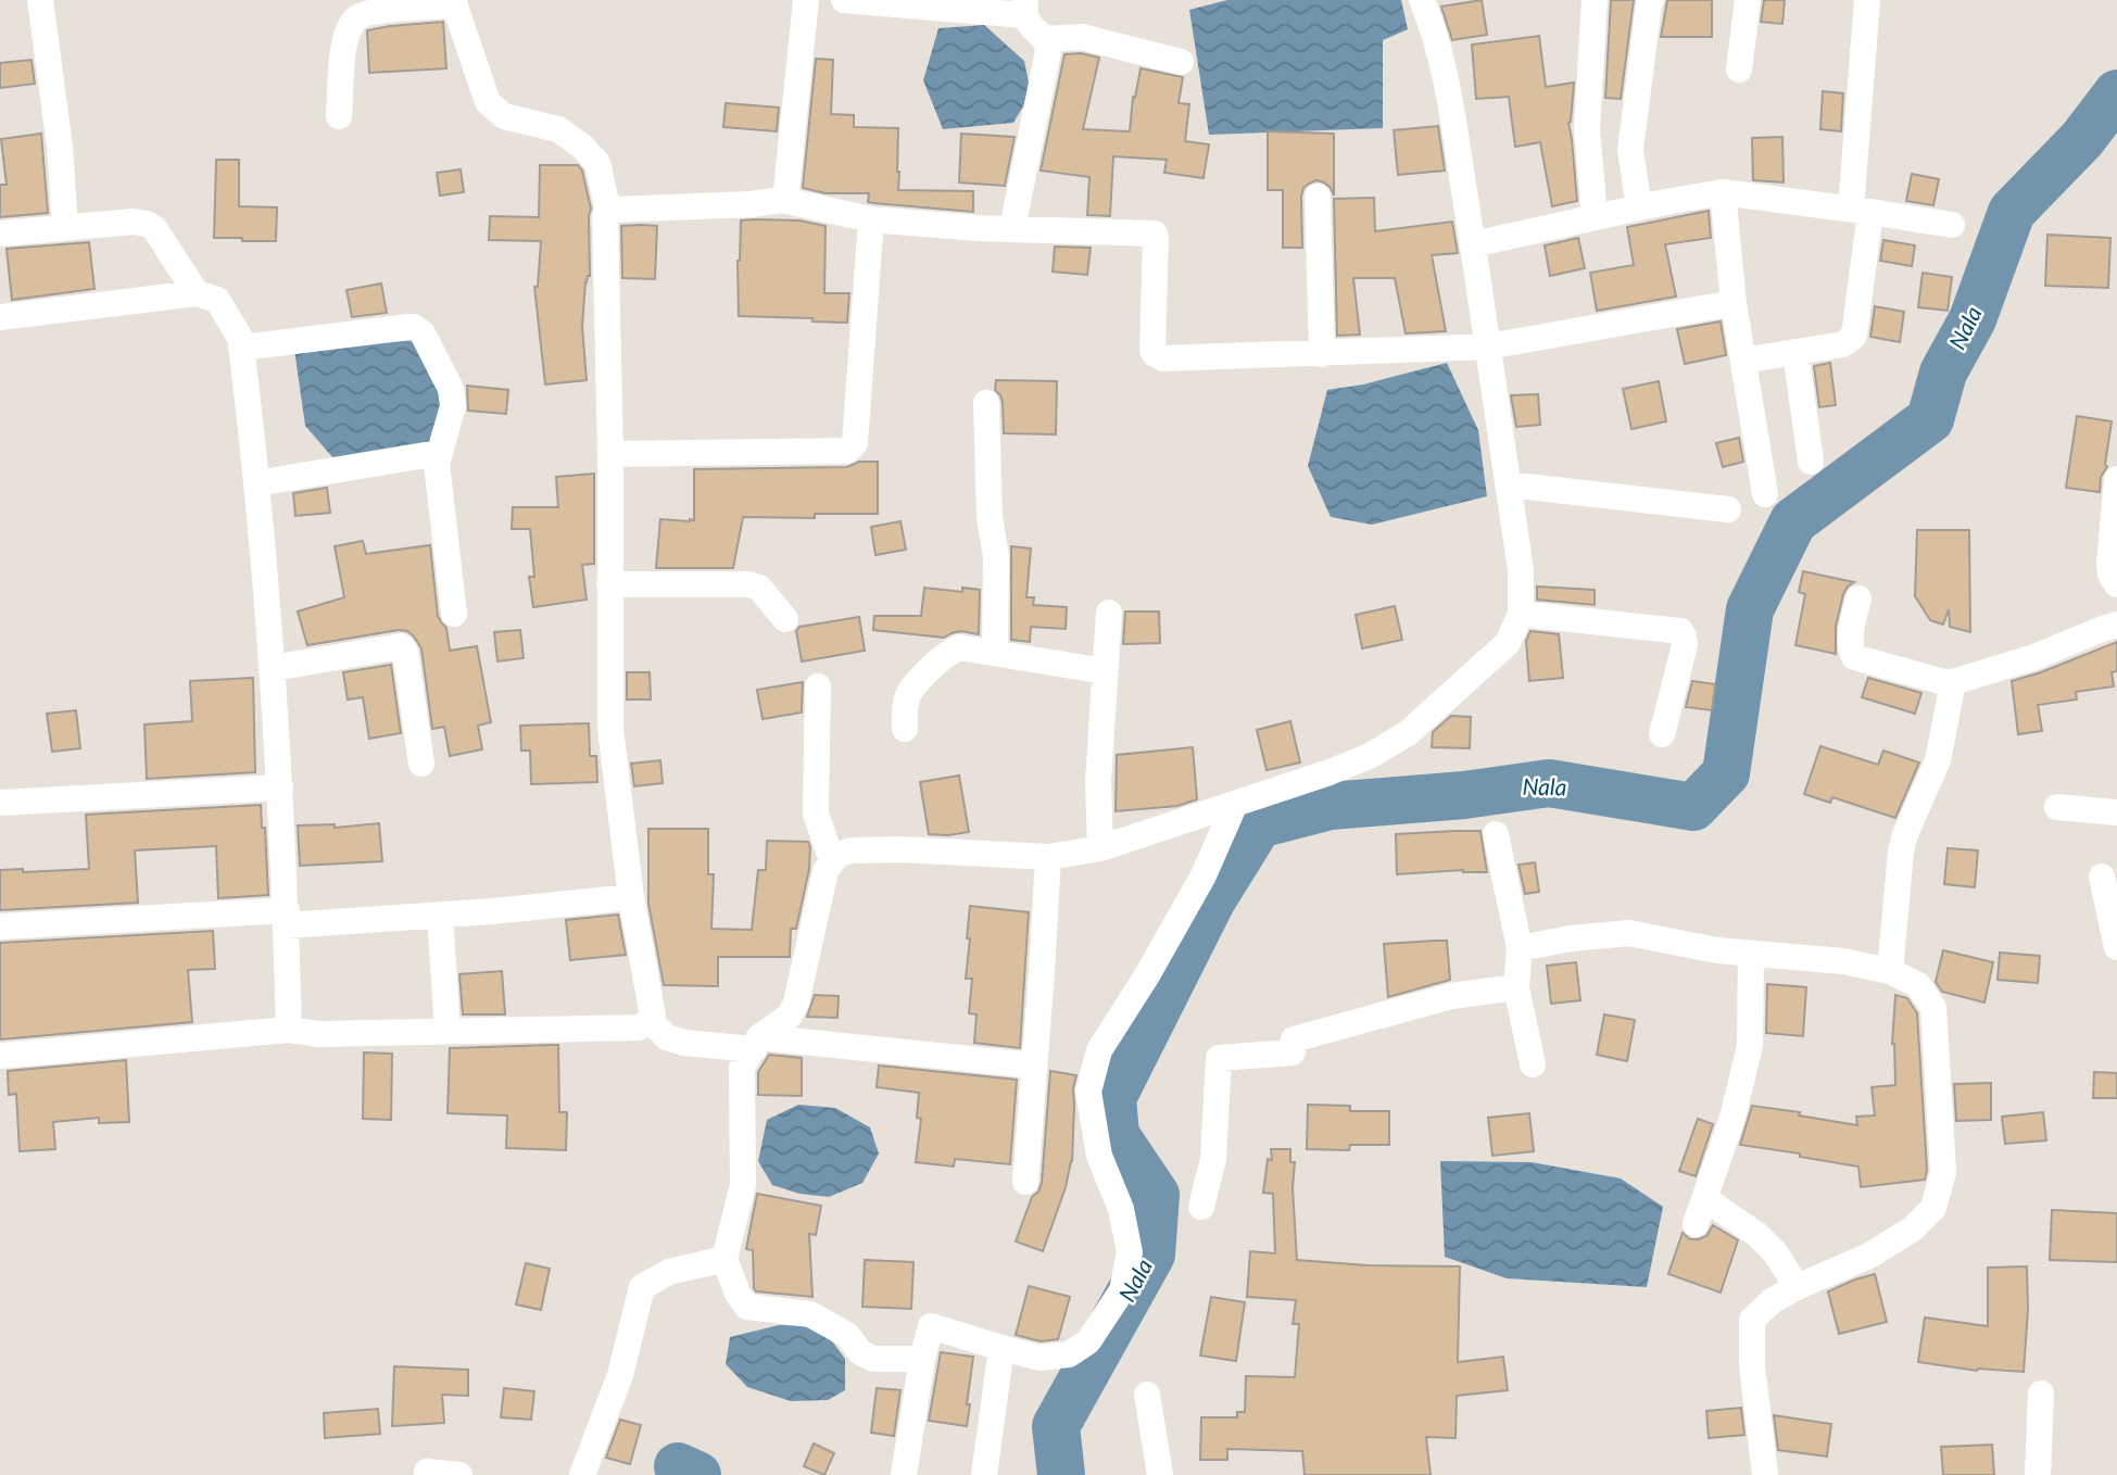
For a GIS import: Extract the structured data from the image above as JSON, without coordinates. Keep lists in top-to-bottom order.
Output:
{
  "water": ["Nala"]
}
